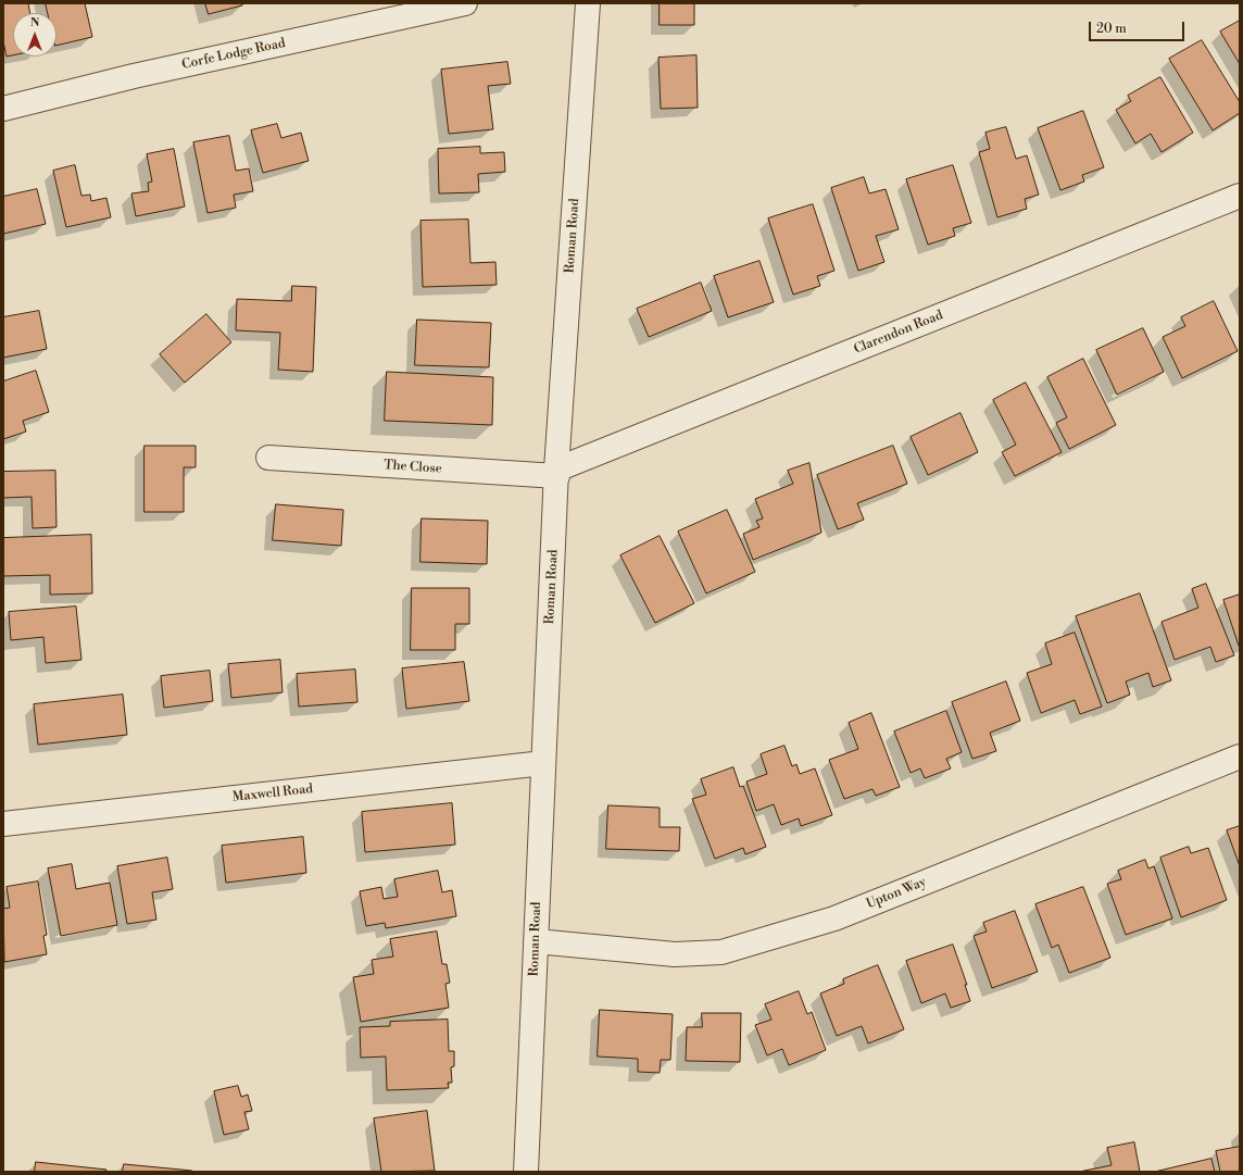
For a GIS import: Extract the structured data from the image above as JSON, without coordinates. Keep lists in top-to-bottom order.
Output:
{
  "streets": {
    "street": [
      "Corfe Lodge Road",
      "Roman Road",
      "Clarendon Road",
      "The Close",
      "Maxwell Road",
      "Upton Way"
    ]
  },
  "crossings": [
    ["Roman Road", "Clarendon Road"],
    ["Roman Road", "The Close"],
    ["Roman Road", "Maxwell Road"],
    ["Roman Road", "Upton Way"],
    ["Clarendon Road", "The Close"]
  ],
  "scale_bar": "20 m",
  "north": "top"
}
